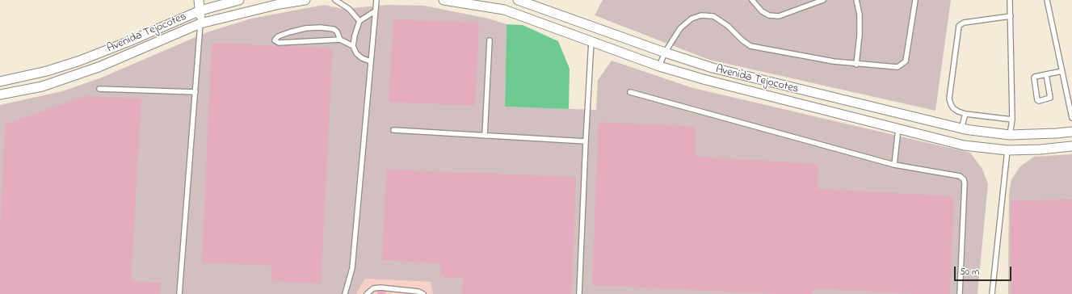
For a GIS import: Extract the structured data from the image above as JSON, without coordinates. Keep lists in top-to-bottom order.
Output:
{
  "streets": {
    "street": ["Avenida Tejocotes"]
  },
  "scale_bar": "50 m"
}
